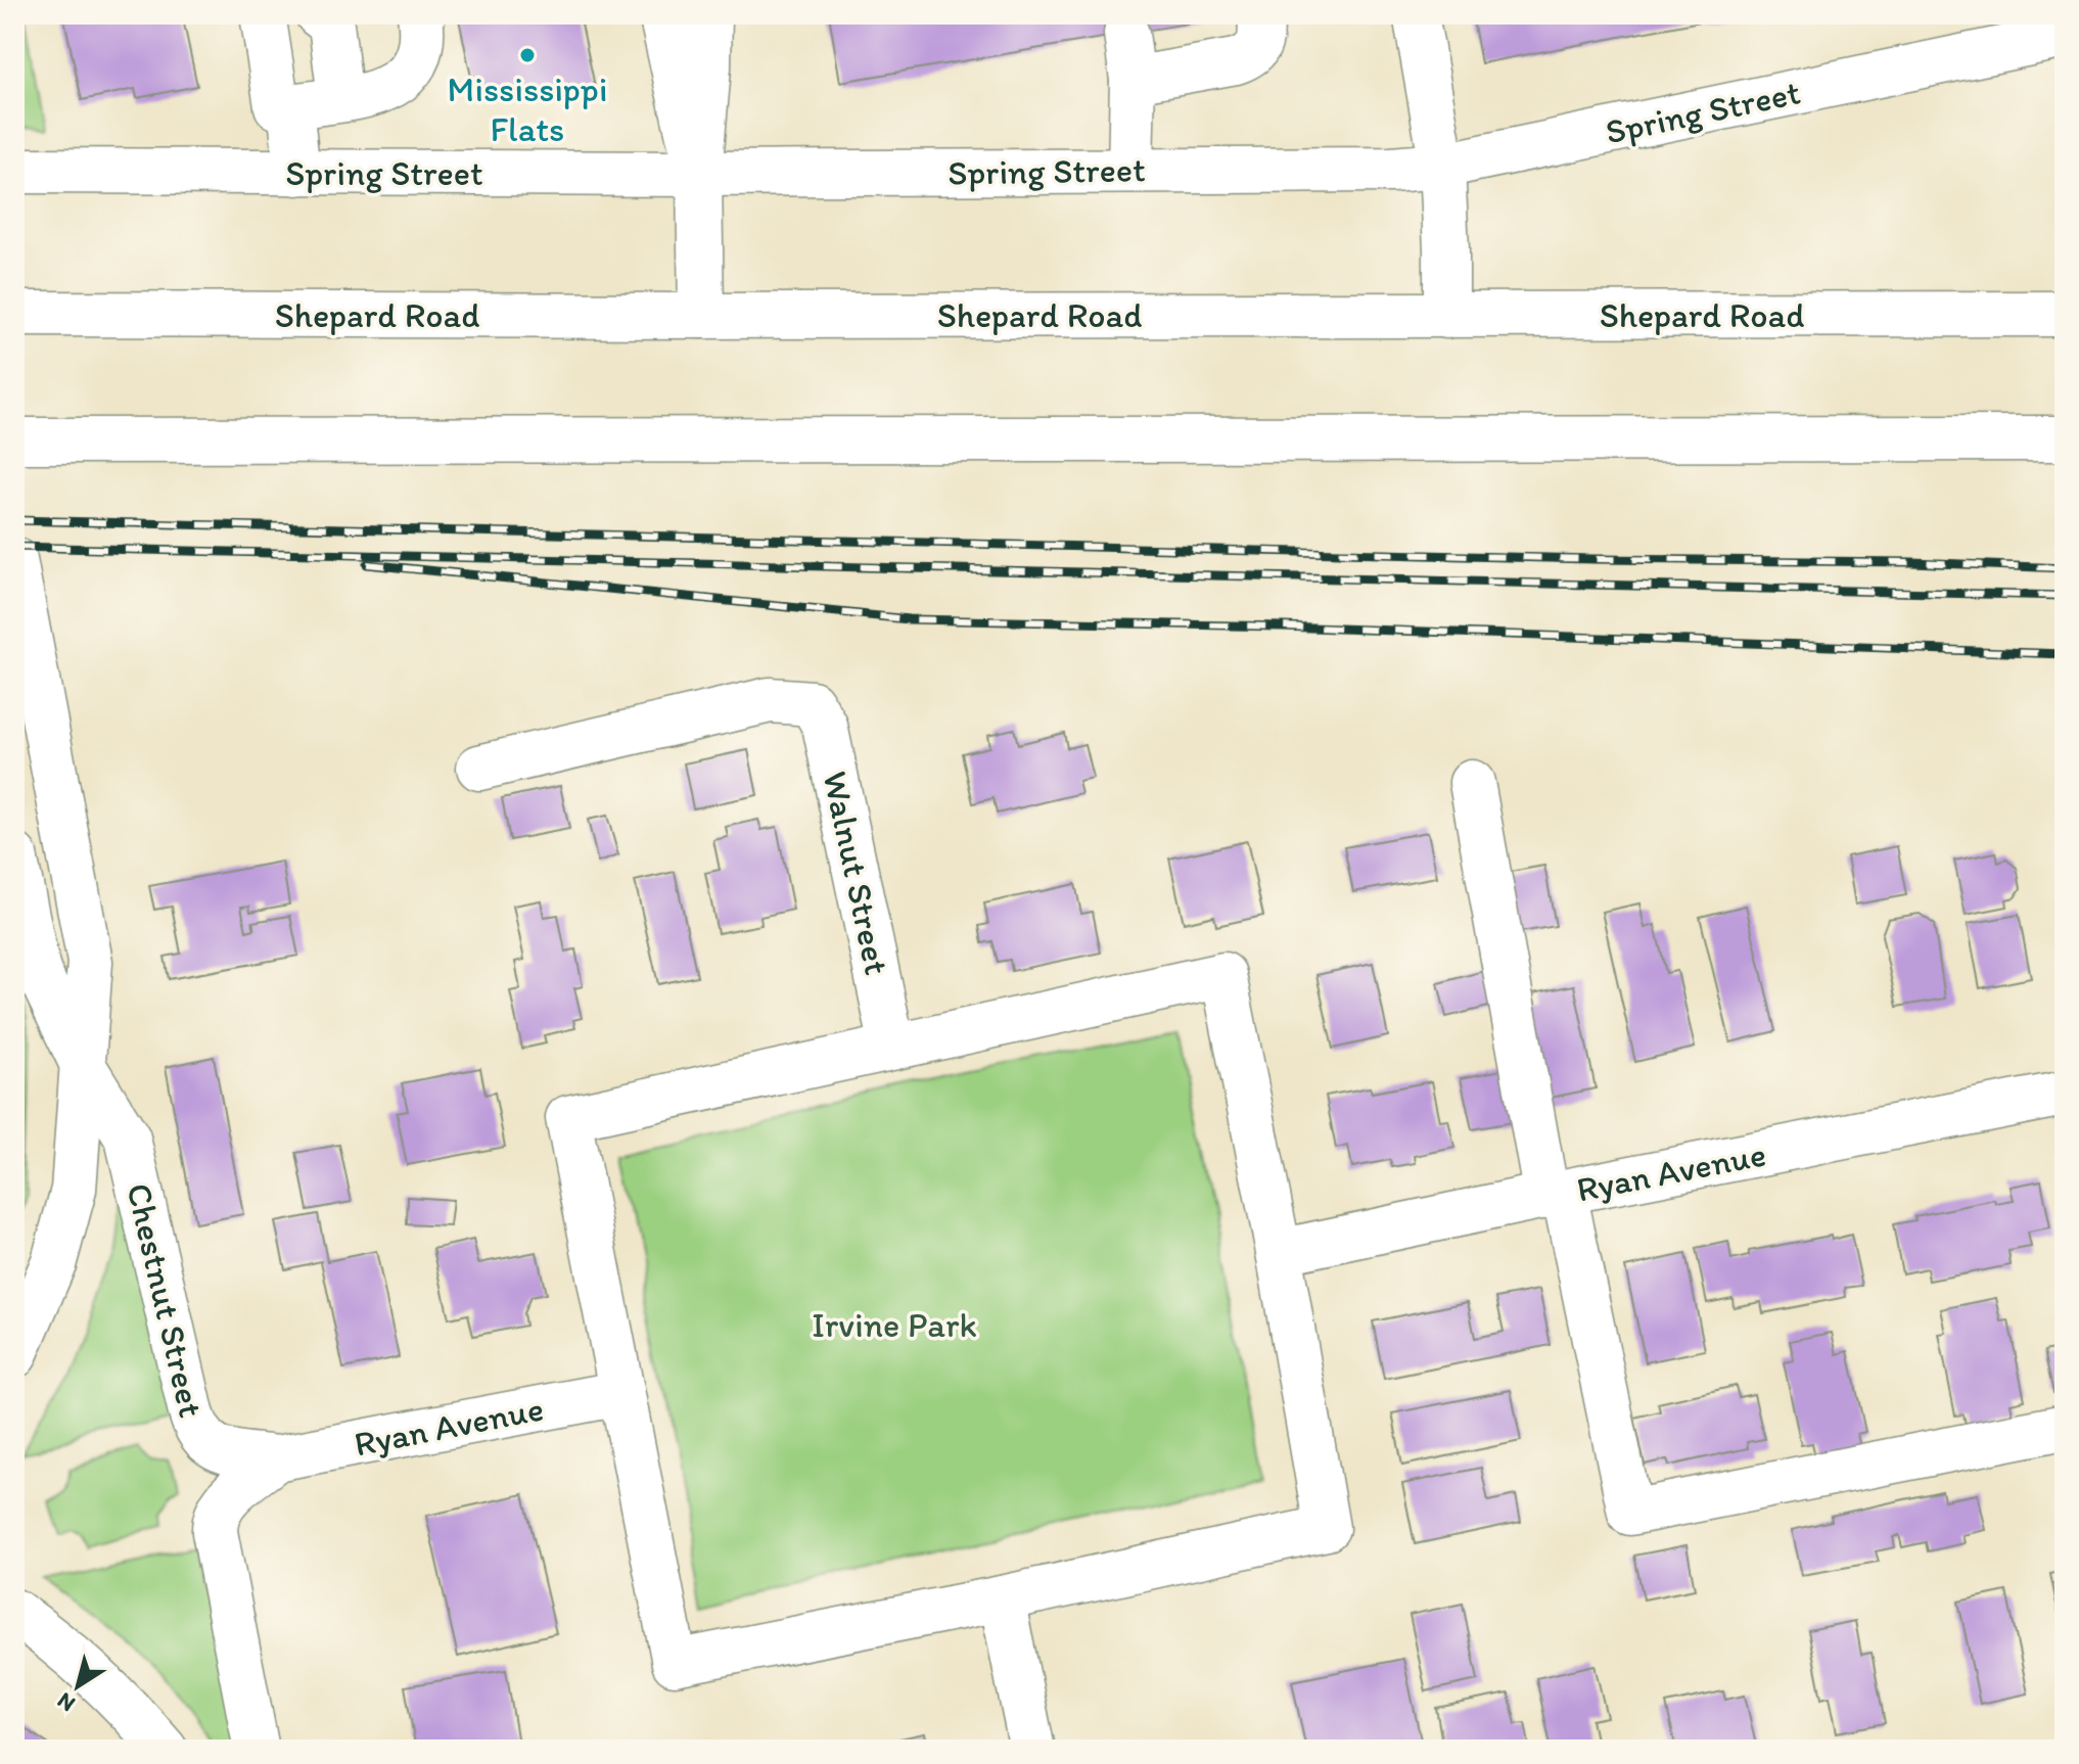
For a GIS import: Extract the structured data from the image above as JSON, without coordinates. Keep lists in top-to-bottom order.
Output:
{
  "streets": {
    "main road": [
      "Spring Street",
      "Shepard Road",
      "Walnut Street",
      "Ryan Avenue",
      "Chestnut Street"
    ]
  },
  "crossings": [
    ["Ryan Avenue", "Chestnut Street"]
  ],
  "parks": ["Irvine Park"],
  "places": ["Mississippi Flats"],
  "north": "bottom left"
}
